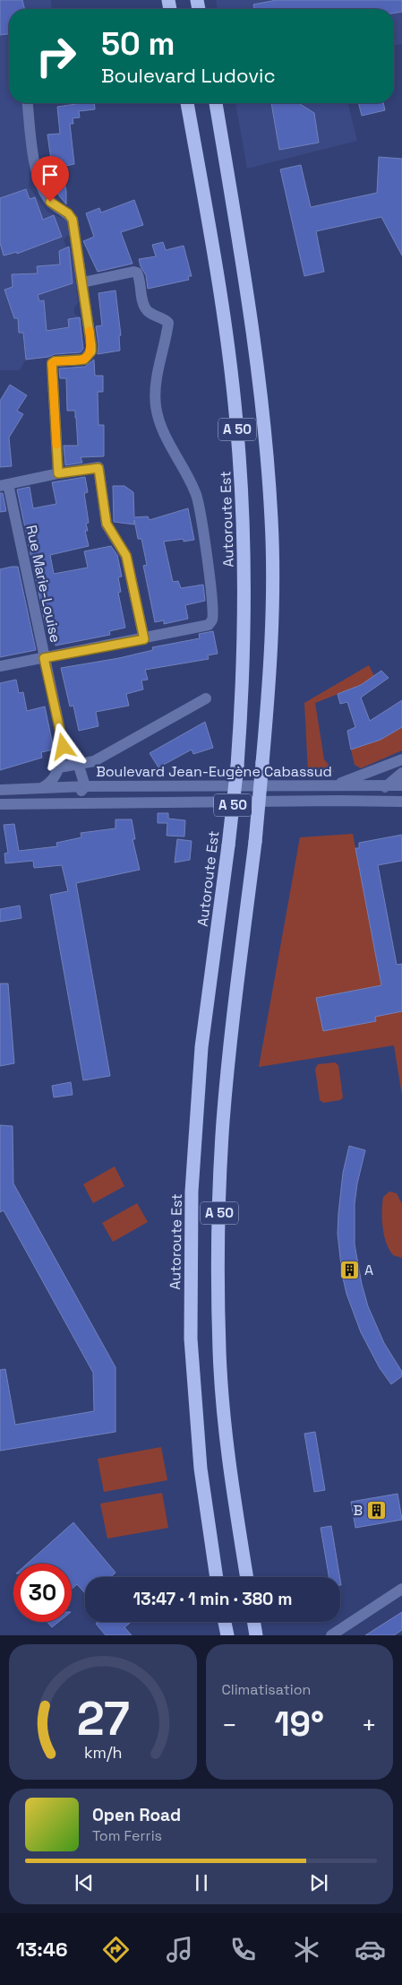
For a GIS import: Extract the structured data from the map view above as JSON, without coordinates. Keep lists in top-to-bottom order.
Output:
{
  "streets": {
    "highway": ["A 50", "Autoroute Est"],
    "street": ["Rue Marie-Louise", "Boulevard Jean-Eugène Cabassud"]
  },
  "crossings": [
    ["Rue Marie-Louise", "Boulevard Jean-Eugène Cabassud"]
  ],
  "places": {
    "building": ["A", "B"]
  },
  "page": {
    "turn": ["50 m", "Boulevard Ludovic"],
    "limit": "30",
    "trip": "13:47 · 1 min · 380 m",
    "tile": "Climatisation",
    "heat": ["−", "19°", "+"],
    "song": ["Open Road", "Tom Ferris"],
    "tabs": "13:46",
    "gauge": ["27", "km/h"]
  }
}
